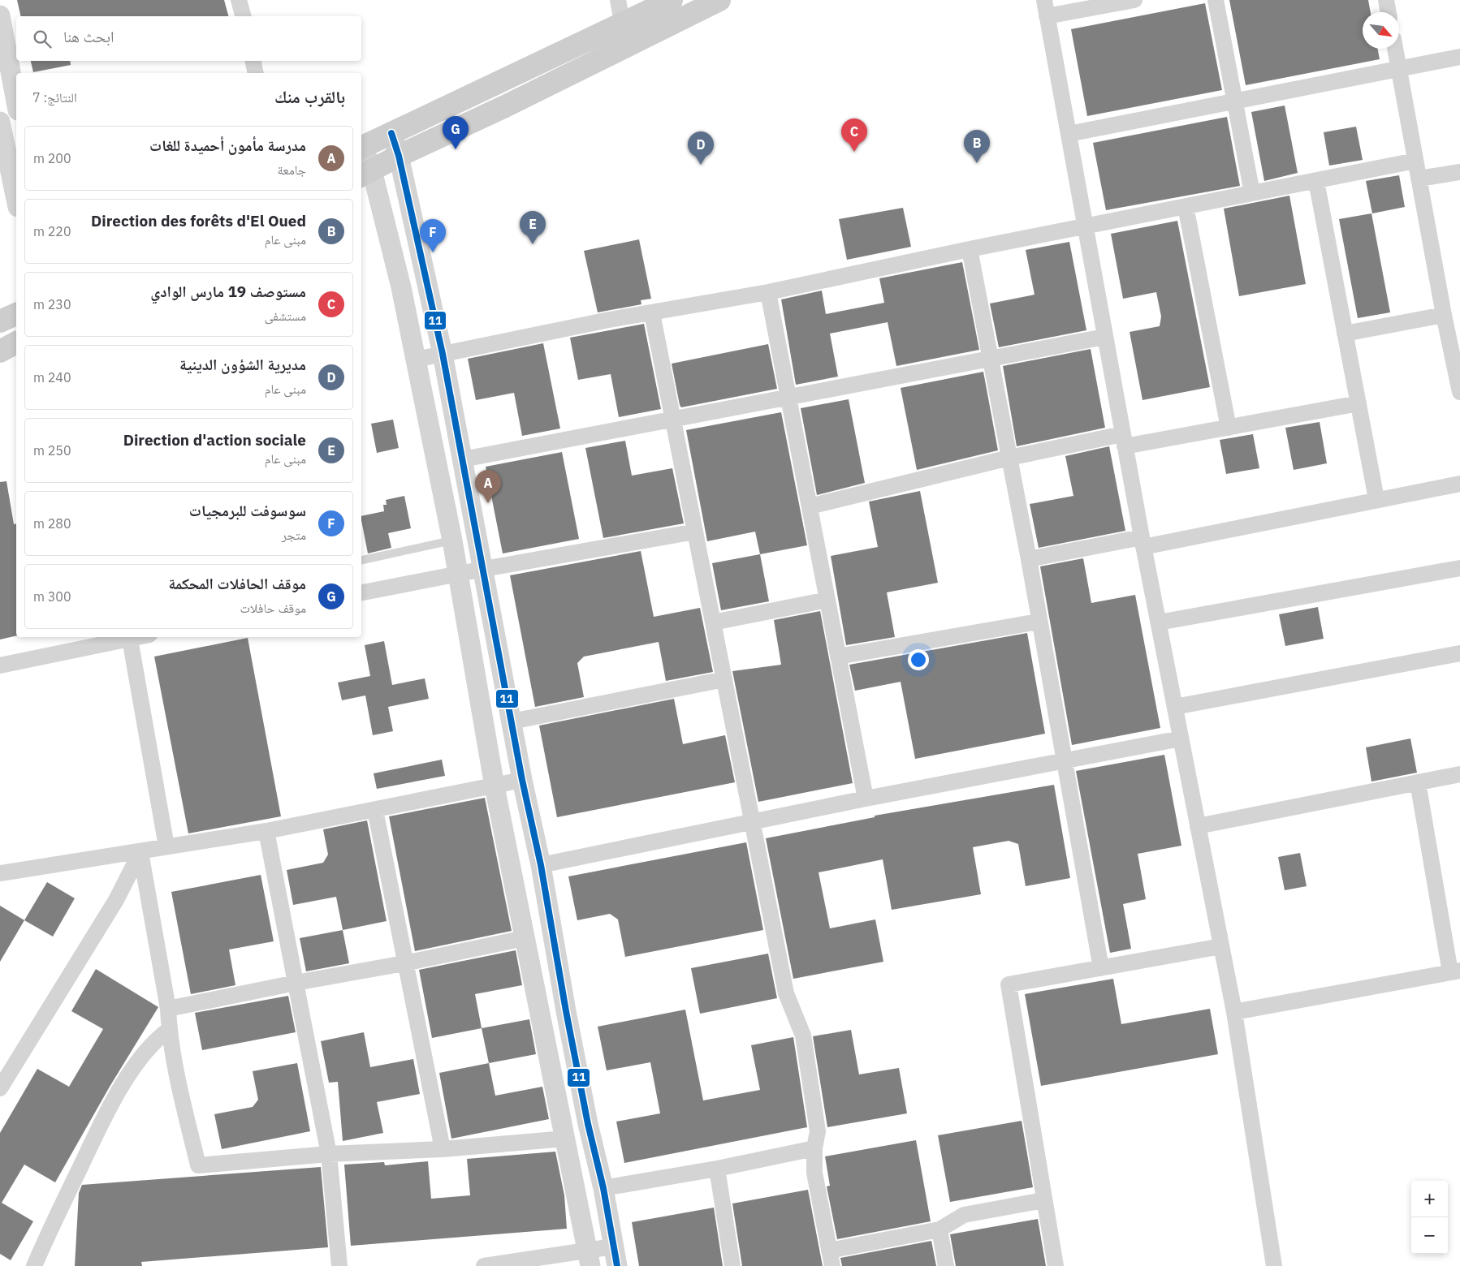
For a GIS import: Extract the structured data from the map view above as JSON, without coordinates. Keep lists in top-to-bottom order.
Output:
{
  "lines": ["transit line 11"],
  "north": "bottom right",
  "page": {
    "search": "ابحث هنا",
    "heading": ["بالقرب منك", "النتائج: 7"],
    "pins": [
      "G",
      "C",
      "B",
      "D",
      "E",
      "F",
      "A"
    ],
    "list": [
      {
        "mark": "A",
        "name": "مدرسة مأمون أحميدة للغات",
        "note": "جامعة",
        "value": "200 m"
      },
      {
        "mark": "B",
        "name": "Direction des forêts d'El Oued",
        "note": "مبنى عام",
        "value": "220 m"
      },
      {
        "mark": "C",
        "name": "مستوصف 19 مارس الوادي",
        "note": "مستشفى",
        "value": "230 m"
      },
      {
        "mark": "D",
        "name": "مديرية الشؤون الدينية",
        "note": "مبنى عام",
        "value": "240 m"
      },
      {
        "mark": "E",
        "name": "Direction d'action sociale",
        "note": "مبنى عام",
        "value": "250 m"
      },
      {
        "mark": "F",
        "name": "سوسوفت للبرمجيات",
        "note": "متجر",
        "value": "280 m"
      },
      {
        "mark": "G",
        "name": "موقف الحافلات المحكمة",
        "note": "موقف حافلات",
        "value": "300 m"
      }
    ],
    "map_buttons": ["+", "−"]
  }
}
